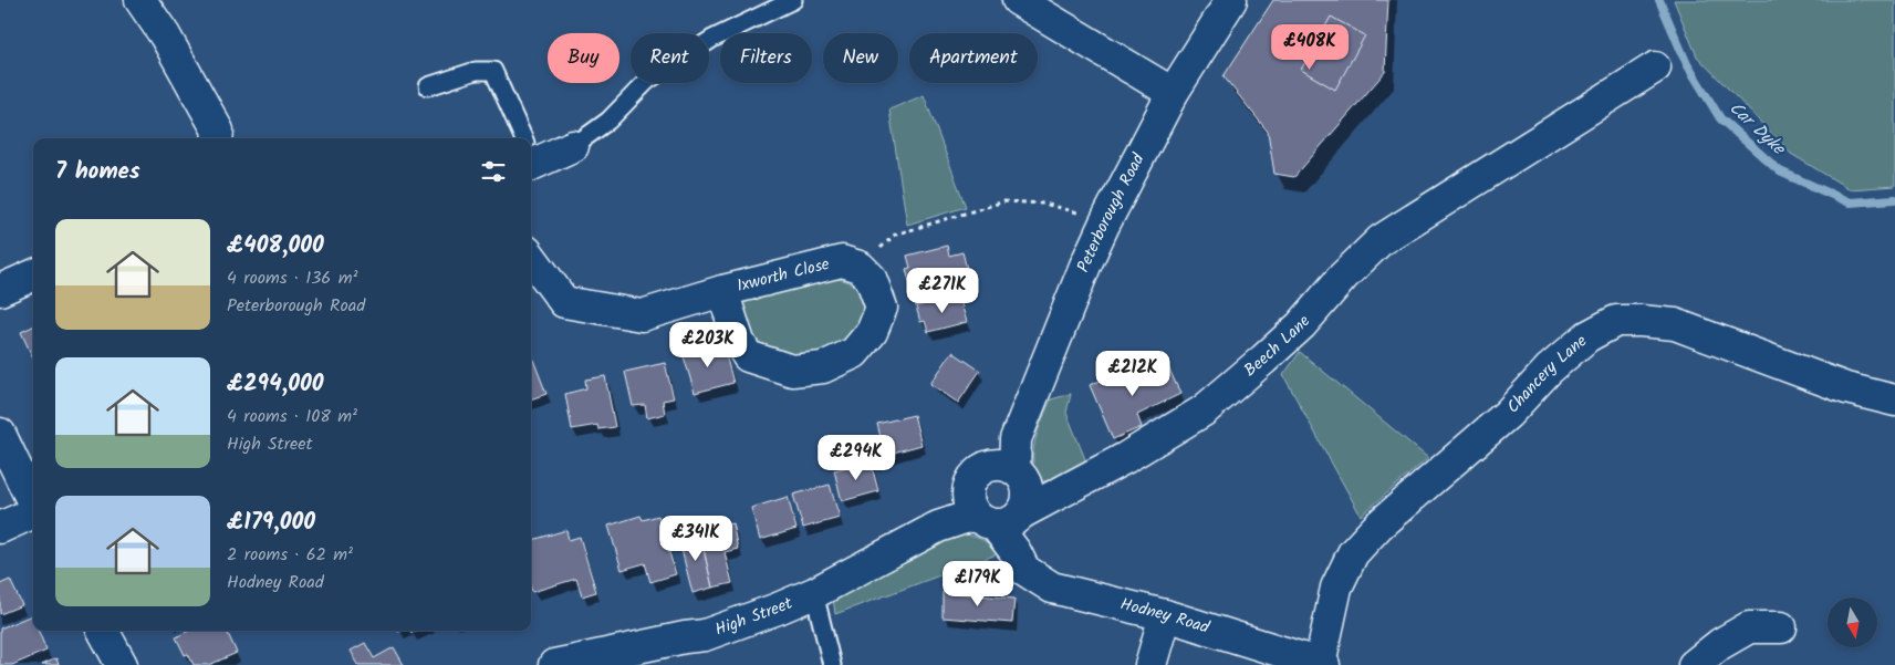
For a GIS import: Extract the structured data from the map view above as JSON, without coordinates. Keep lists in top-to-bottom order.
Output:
{
  "streets": {
    "street": [
      "Peterborough Road",
      "Ixworth Close",
      "Beech Lane",
      "Chancery Lane",
      "High Street",
      "Hodney Road"
    ]
  },
  "crossings": [
    ["Beech Lane", "High Street"],
    ["Beech Lane", "Hodney Road"],
    ["Chancery Lane", "Hodney Road"],
    ["High Street", "Hodney Road"]
  ],
  "water": ["Car Dyke"],
  "north": "bottom",
  "page": {
    "price": [
      "£408K",
      "£271K",
      "£203K",
      "£212K",
      "£294K",
      "£341K",
      "£179K"
    ],
    "chip": [
      "Buy",
      "Rent",
      "Filters",
      "New",
      "Apartment"
    ],
    "heading": "7 homes",
    "list": [
      {
        "name": "£408,000",
        "note": "4 rooms · 136 m² · Peterborough Road"
      },
      {
        "name": "£294,000",
        "note": "4 rooms · 108 m² · High Street"
      },
      {
        "name": "£179,000",
        "note": "2 rooms · 62 m² · Hodney Road"
      }
    ]
  }
}
